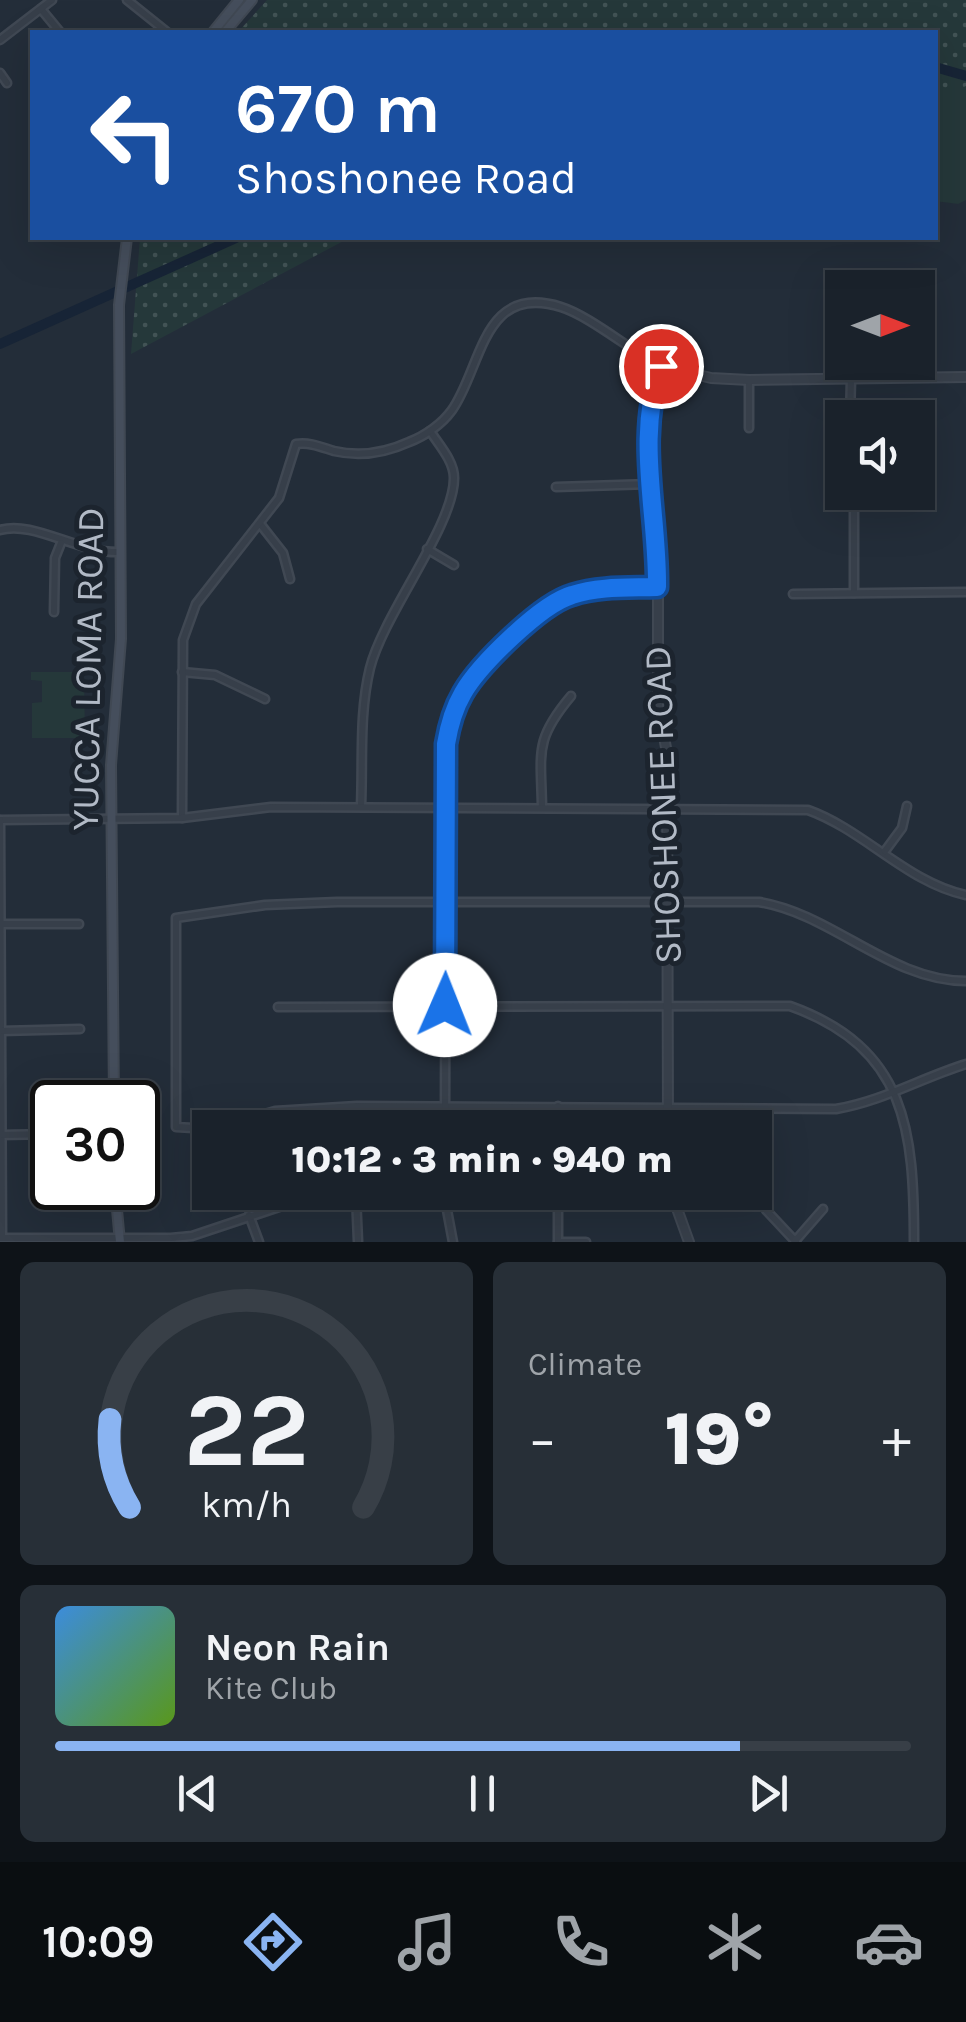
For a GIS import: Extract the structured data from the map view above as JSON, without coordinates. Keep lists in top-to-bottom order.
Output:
{
  "streets": {
    "main road": ["YUCCA LOMA ROAD"],
    "street": ["SHOSHONEE ROAD"]
  },
  "north": "right",
  "page": {
    "turn": ["670 m", "Shoshonee Road"],
    "limit": "30",
    "trip": "10:12 · 3 min · 940 m",
    "tile": "Climate",
    "heat": ["−", "19°", "+"],
    "song": ["Neon Rain", "Kite Club"],
    "tabs": "10:09",
    "gauge": ["22", "km/h"]
  }
}
